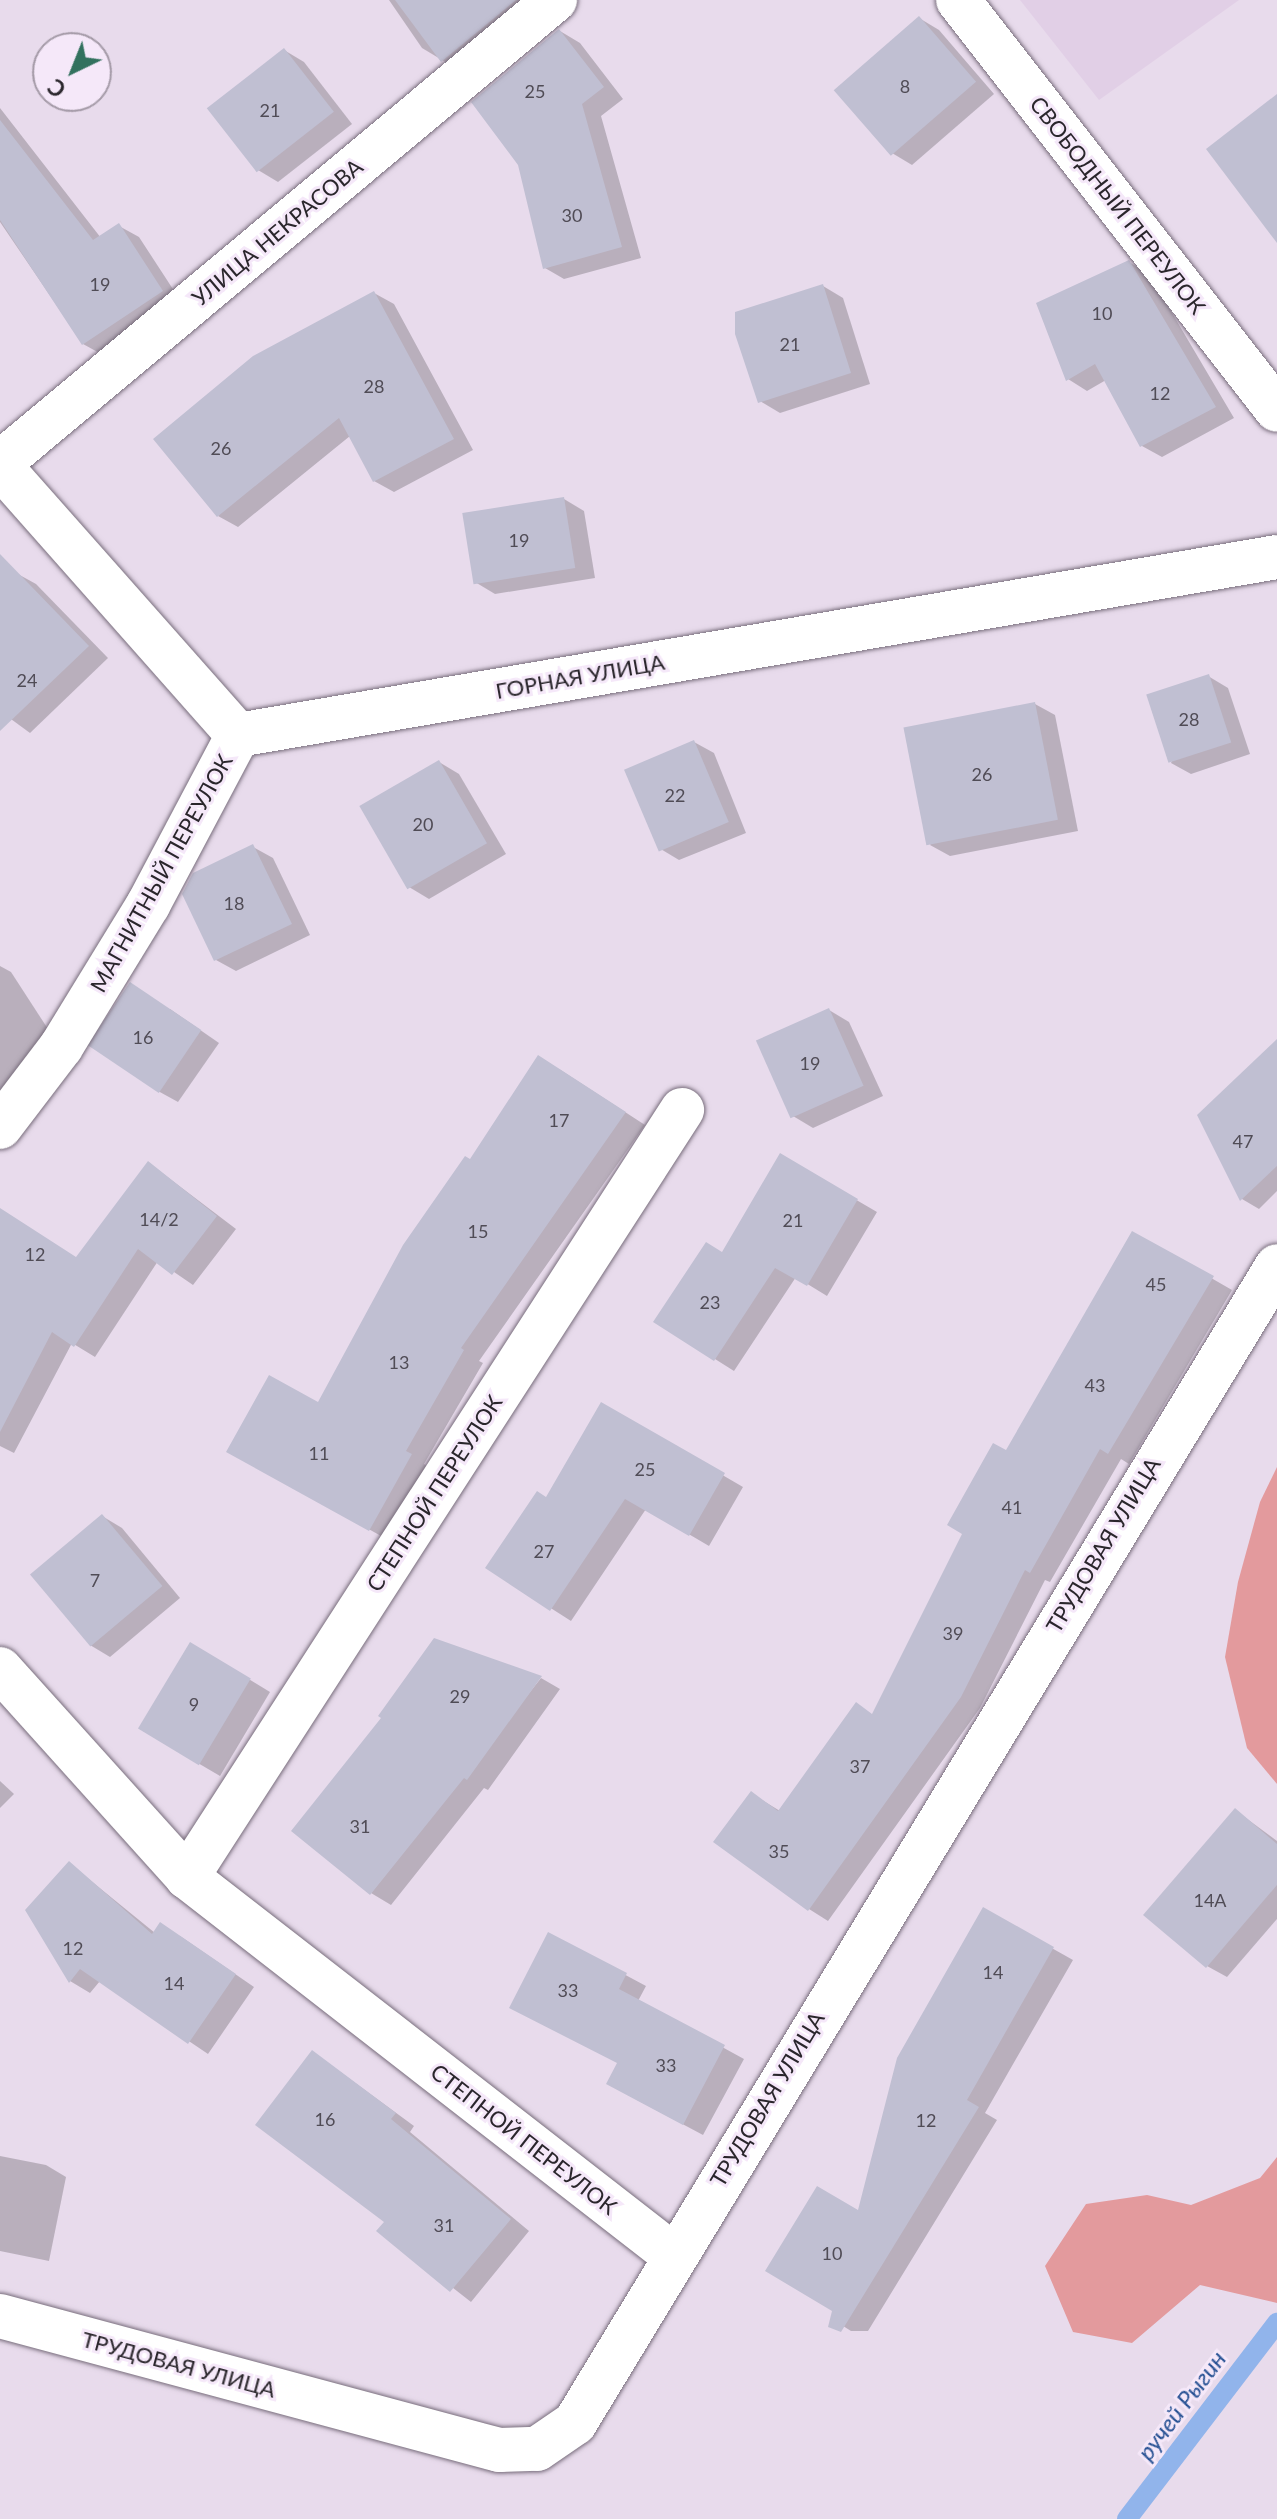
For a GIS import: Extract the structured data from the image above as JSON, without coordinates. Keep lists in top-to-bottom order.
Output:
{
  "streets": {
    "street": [
      "СВОБОДНЫЙ ПЕРЕУЛОК",
      "УЛИЦА НЕКРАСОВА",
      "ГОРНАЯ УЛИЦА",
      "МАГНИТНЫЙ ПЕРЕУЛОК",
      "СТЕПНОЙ ПЕРЕУЛОК",
      "ТРУДОВАЯ УЛИЦА"
    ]
  },
  "crossings": [
    ["ГОРНАЯ УЛИЦА", "МАГНИТНЫЙ ПЕРЕУЛОК"],
    ["СТЕПНОЙ ПЕРЕУЛОК", "ТРУДОВАЯ УЛИЦА"]
  ],
  "water": ["ручей Рыгин"],
  "house_numbers": [
    "8",
    "25",
    "21",
    "30",
    "19",
    "10",
    "21",
    "28",
    "12",
    "26",
    "19",
    "24",
    "28",
    "26",
    "22",
    "20",
    "18",
    "16",
    "19",
    "17",
    "47",
    "14/2",
    "21",
    "15",
    "12",
    "45",
    "23",
    "13",
    "43",
    "11",
    "25",
    "41",
    "27",
    "7",
    "39",
    "29",
    "9",
    "37",
    "31",
    "35",
    "14А",
    "12",
    "14",
    "14",
    "33",
    "33",
    "16",
    "12",
    "31",
    "10"
  ],
  "north": "bottom left"
}
